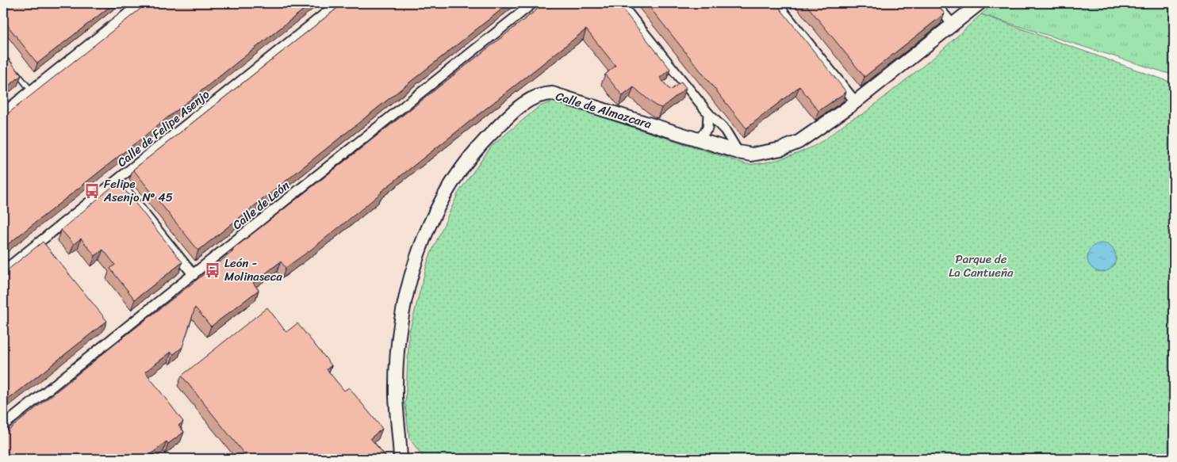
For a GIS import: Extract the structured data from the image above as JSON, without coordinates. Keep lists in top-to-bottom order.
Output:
{
  "streets": {
    "street": ["Calle de Almazcara", "Calle de Felipe Asenjo", "Calle de León"]
  },
  "parks": ["Parque de La Cantueña"],
  "places": {
    "bus stop": ["Felipe Asenjo Nº 45", "León - Molinaseca"]
  }
}
